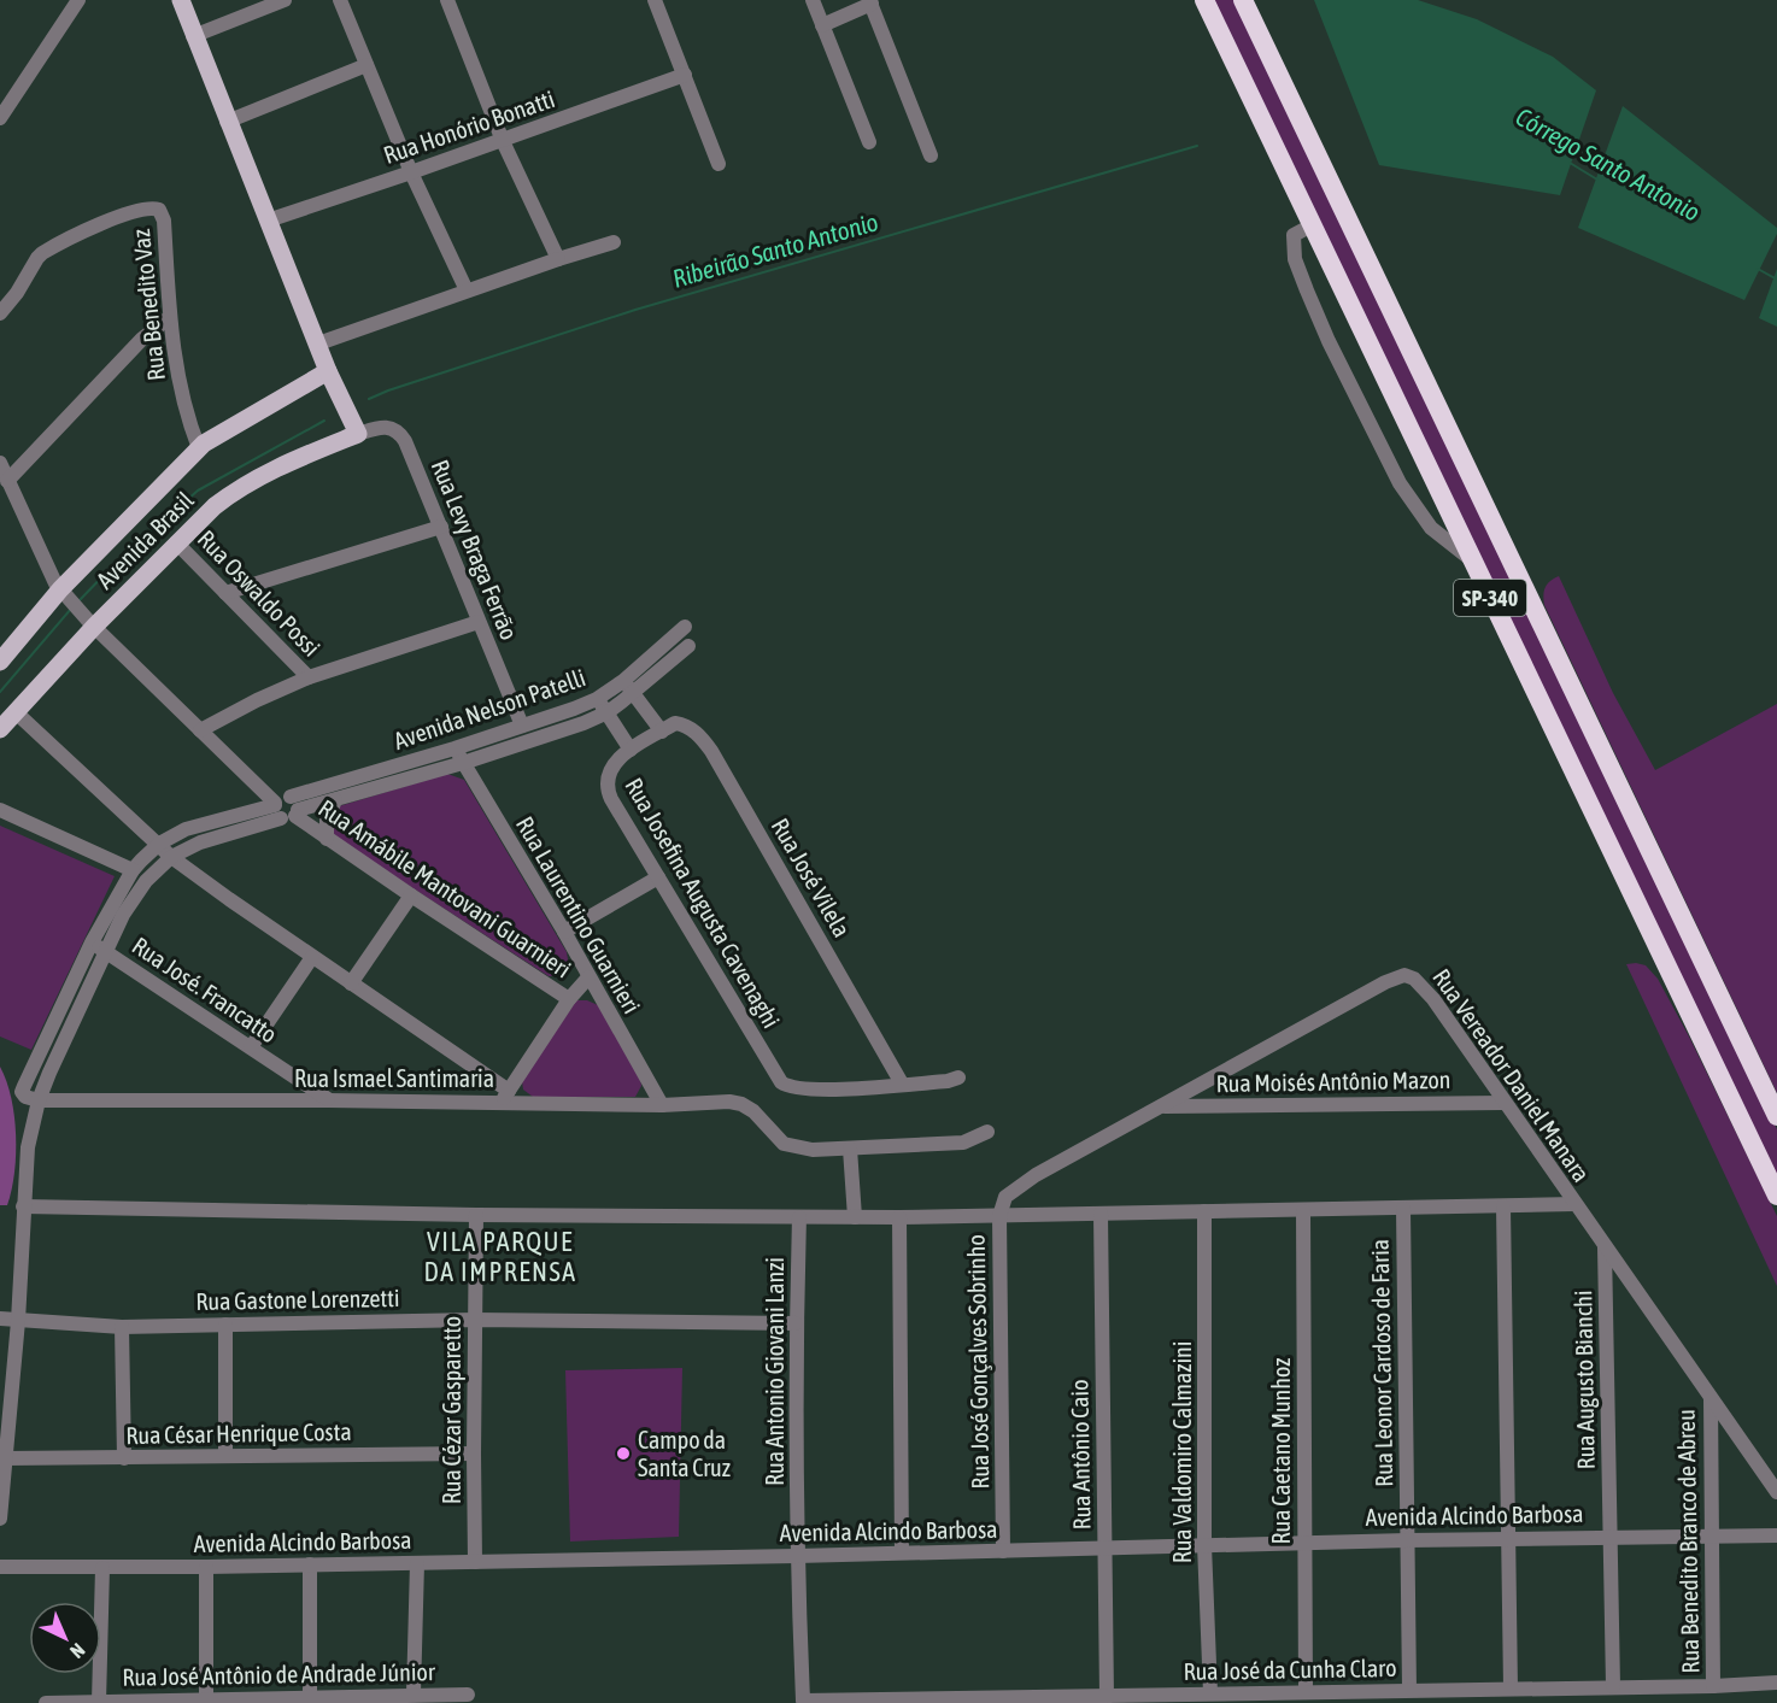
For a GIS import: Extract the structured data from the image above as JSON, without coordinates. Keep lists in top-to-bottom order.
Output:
{
  "streets": {
    "highway": ["SP-340"],
    "main road": ["Avenida Brasil"],
    "street": [
      "Rua Honório Bonatti",
      "Rua Benedito Vaz",
      "Rua Levy Braga Ferrão",
      "Rua Oswaldo Possi",
      "Avenida Nelson Patelli",
      "Rua José Vilela",
      "Rua Amábile Mantovani Guarnieri",
      "Rua Josefina Augusta Cavenaghi",
      "Rua Laurentino Guarnieri",
      "Rua José. Francatto",
      "Rua Vereador Daniel Manara",
      "Rua Ismael Santimaria",
      "Rua Moisés Antônio Mazon",
      "Rua Gastone Lorenzetti",
      "Rua José Gonçalves Sobrinho",
      "Rua Leonor Cardoso de Faria",
      "Rua Antonio Giovani Lanzi",
      "Rua Augusto Bianchi",
      "Rua Cézar Gasparetto",
      "Rua César Henrique Costa",
      "Rua Caetano Munhoz",
      "Rua Valdomiro Calmazini",
      "Rua Antônio Caio",
      "Avenida Alcindo Barbosa",
      "Rua Benedito Branco de Abreu",
      "Rua José da Cunha Claro",
      "Rua José Antônio de Andrade Júnior"
    ]
  },
  "crossings": [
    ["Rua Benedito Vaz", "Avenida Brasil"],
    ["Avenida Brasil", "Rua Levy Braga Ferrão"],
    ["Avenida Brasil", "Rua Oswaldo Possi"],
    ["Avenida Brasil", "Rua Amábile Mantovani Guarnieri"],
    ["Rua Levy Braga Ferrão", "Avenida Nelson Patelli"],
    ["Avenida Nelson Patelli", "Rua Amábile Mantovani Guarnieri"],
    ["Avenida Nelson Patelli", "Rua Laurentino Guarnieri"],
    ["Avenida Nelson Patelli", "Rua José. Francatto"],
    ["Avenida Nelson Patelli", "Rua Ismael Santimaria"],
    ["Avenida Nelson Patelli", "Rua Gastone Lorenzetti"],
    ["Avenida Nelson Patelli", "Rua César Henrique Costa"],
    ["Rua José Vilela", "Rua Josefina Augusta Cavenaghi"],
    ["Rua Laurentino Guarnieri", "Rua Ismael Santimaria"],
    ["Rua José. Francatto", "Rua Ismael Santimaria"],
    ["Rua Vereador Daniel Manara", "Rua Moisés Antônio Mazon"],
    ["Rua Vereador Daniel Manara", "Rua José Gonçalves Sobrinho"],
    ["Rua Vereador Daniel Manara", "Rua Augusto Bianchi"],
    ["Rua Vereador Daniel Manara", "Rua Benedito Branco de Abreu"],
    ["Rua Gastone Lorenzetti", "Rua Antonio Giovani Lanzi"],
    ["Rua Gastone Lorenzetti", "Rua Cézar Gasparetto"],
    ["Rua José Gonçalves Sobrinho", "Avenida Alcindo Barbosa"],
    ["Rua Leonor Cardoso de Faria", "Avenida Alcindo Barbosa"],
    ["Rua Leonor Cardoso de Faria", "Rua José da Cunha Claro"],
    ["Rua Antonio Giovani Lanzi", "Avenida Alcindo Barbosa"],
    ["Rua Antonio Giovani Lanzi", "Rua José da Cunha Claro"],
    ["Rua Augusto Bianchi", "Avenida Alcindo Barbosa"],
    ["Rua Augusto Bianchi", "Rua José da Cunha Claro"],
    ["Rua Cézar Gasparetto", "Rua César Henrique Costa"],
    ["Rua Cézar Gasparetto", "Avenida Alcindo Barbosa"],
    ["Rua Caetano Munhoz", "Avenida Alcindo Barbosa"],
    ["Rua Caetano Munhoz", "Rua José da Cunha Claro"],
    ["Rua Valdomiro Calmazini", "Avenida Alcindo Barbosa"],
    ["Rua Valdomiro Calmazini", "Rua José da Cunha Claro"],
    ["Rua Antônio Caio", "Avenida Alcindo Barbosa"],
    ["Rua Antônio Caio", "Rua José da Cunha Claro"],
    ["Avenida Alcindo Barbosa", "Rua Benedito Branco de Abreu"],
    ["Rua Benedito Branco de Abreu", "Rua José da Cunha Claro"]
  ],
  "districts": ["VILA PARQUE DA IMPRENSA"],
  "water": ["Córrego Santo Antonio", "Ribeirão Santo Antonio"],
  "places": ["Campo da Santa Cruz"],
  "north": "bottom right"
}
